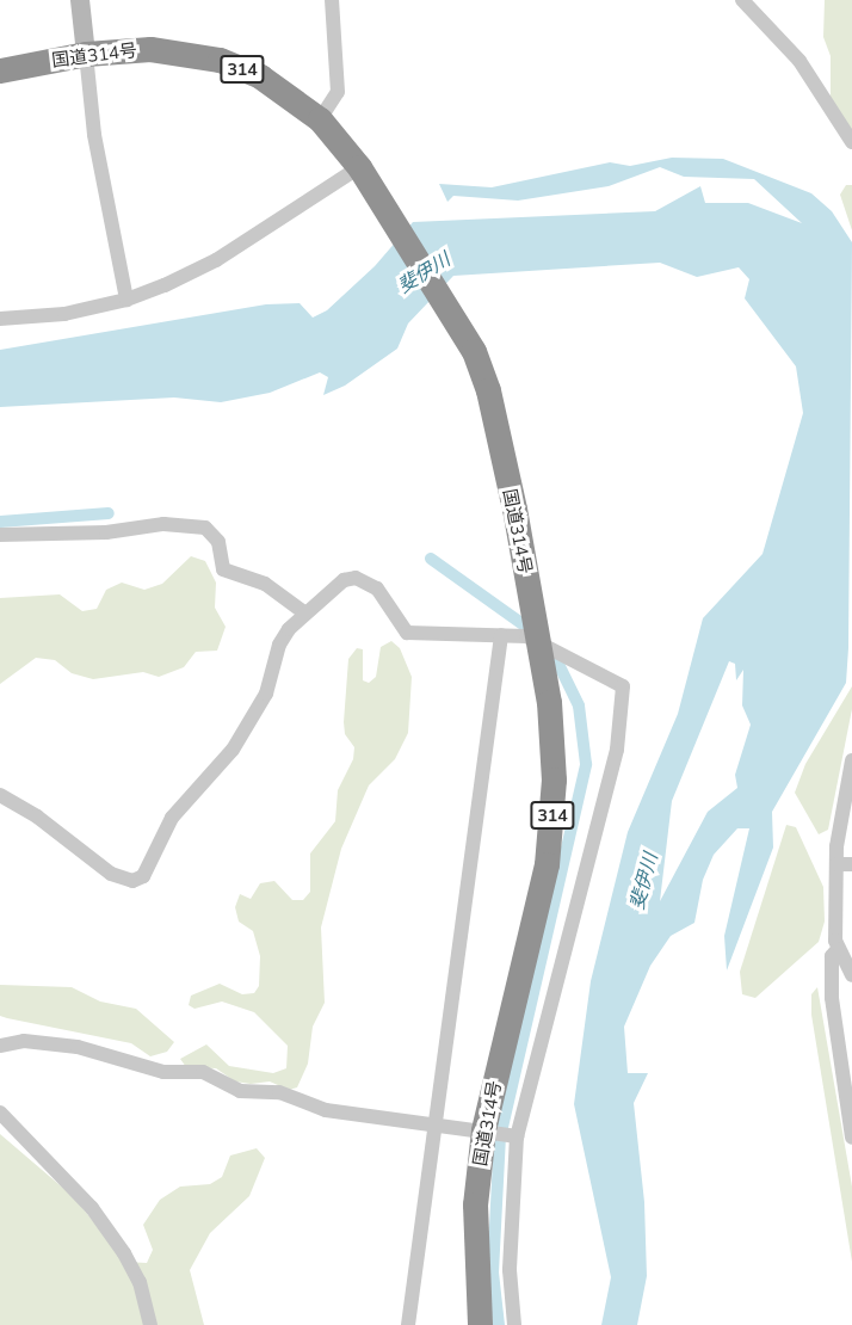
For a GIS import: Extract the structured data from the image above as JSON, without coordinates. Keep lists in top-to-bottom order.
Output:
{
  "streets": {
    "highway": ["国道314号", "314"]
  },
  "water": ["斐伊川"]
}
